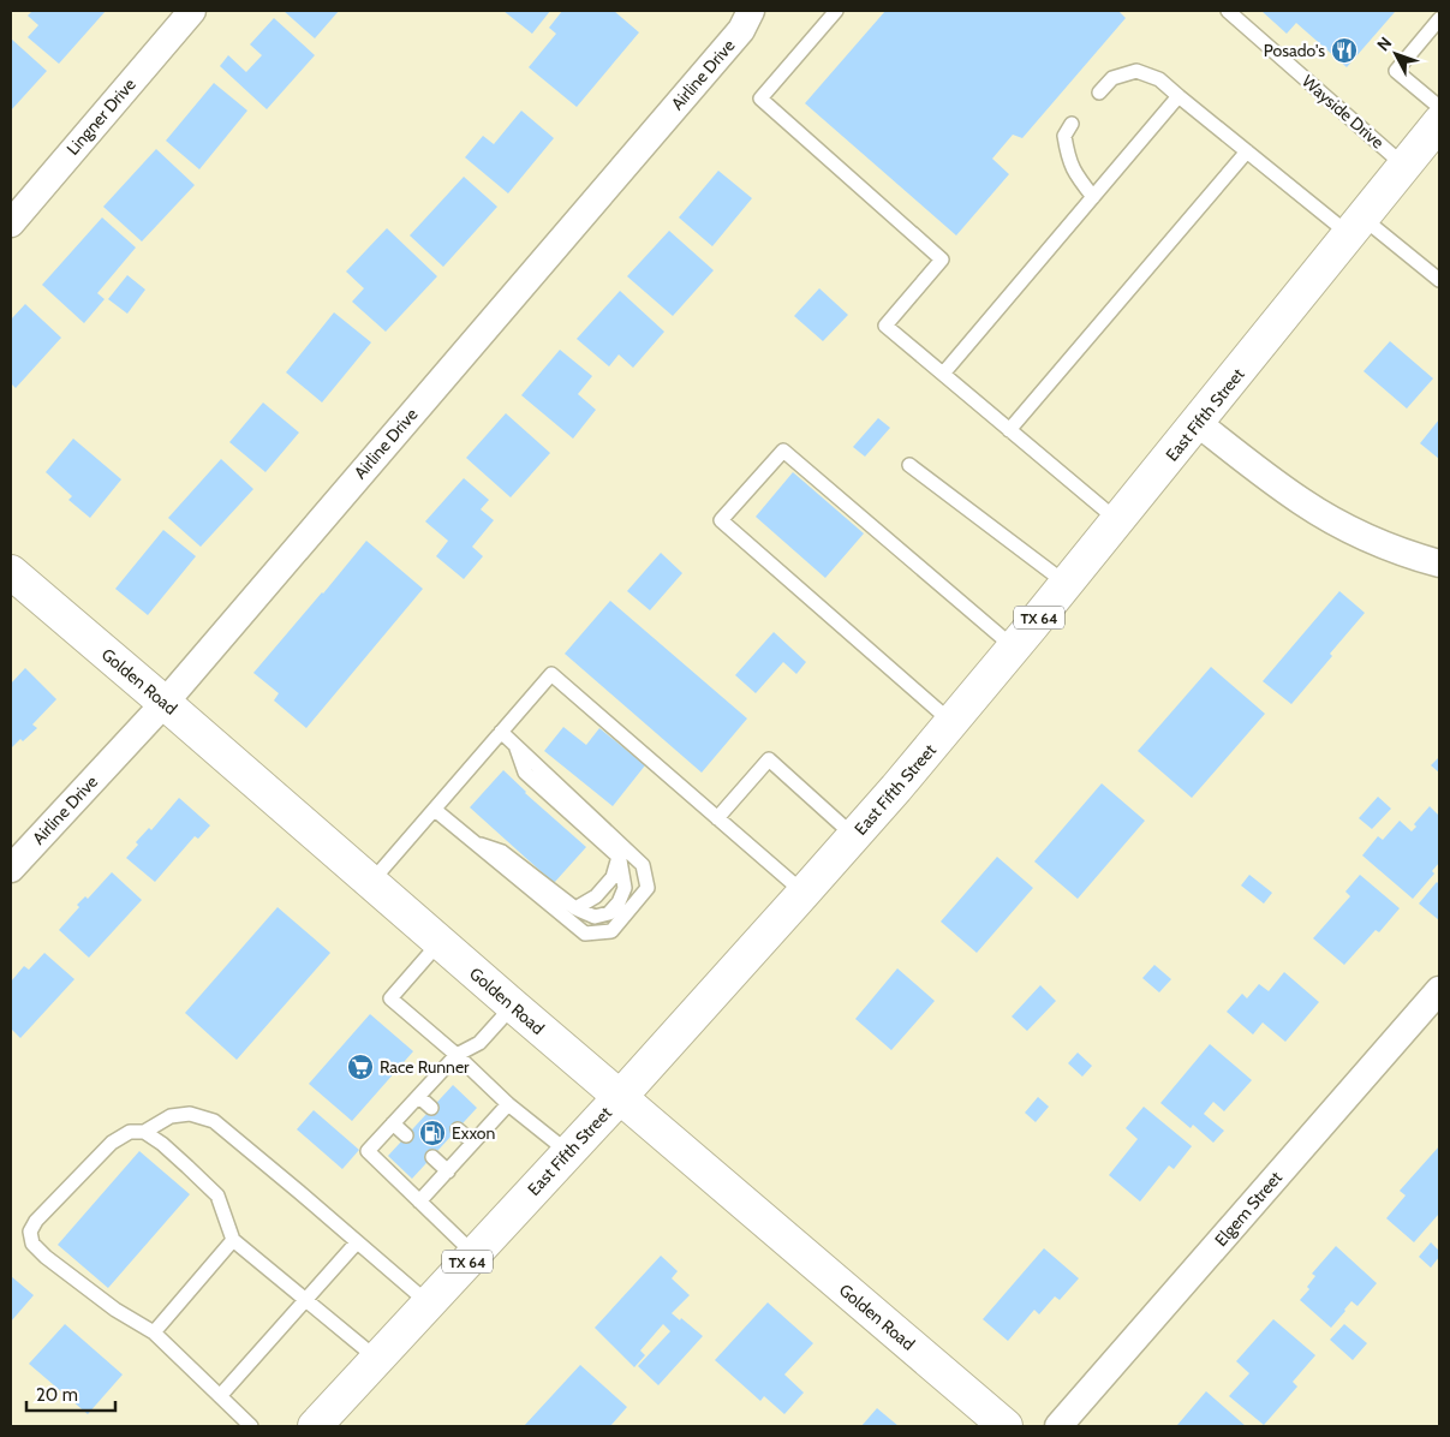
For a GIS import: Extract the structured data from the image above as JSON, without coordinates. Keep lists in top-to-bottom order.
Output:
{
  "streets": {
    "main road": ["East Fifth Street", "TX 64", "Golden Road"],
    "street": ["Airline Drive", "Lingner Drive", "Elgem Street"],
    "lane": ["Wayside Drive"]
  },
  "crossings": [
    ["Airline Drive", "Golden Road"],
    ["Wayside Drive", "East Fifth Street"],
    ["East Fifth Street", "Golden Road"]
  ],
  "places": {
    "restaurant": ["Posado's"],
    "supermarket": ["Race Runner"],
    "fuel station": ["Exxon"]
  },
  "scale_bar": "20 m",
  "north": "top left"
}
